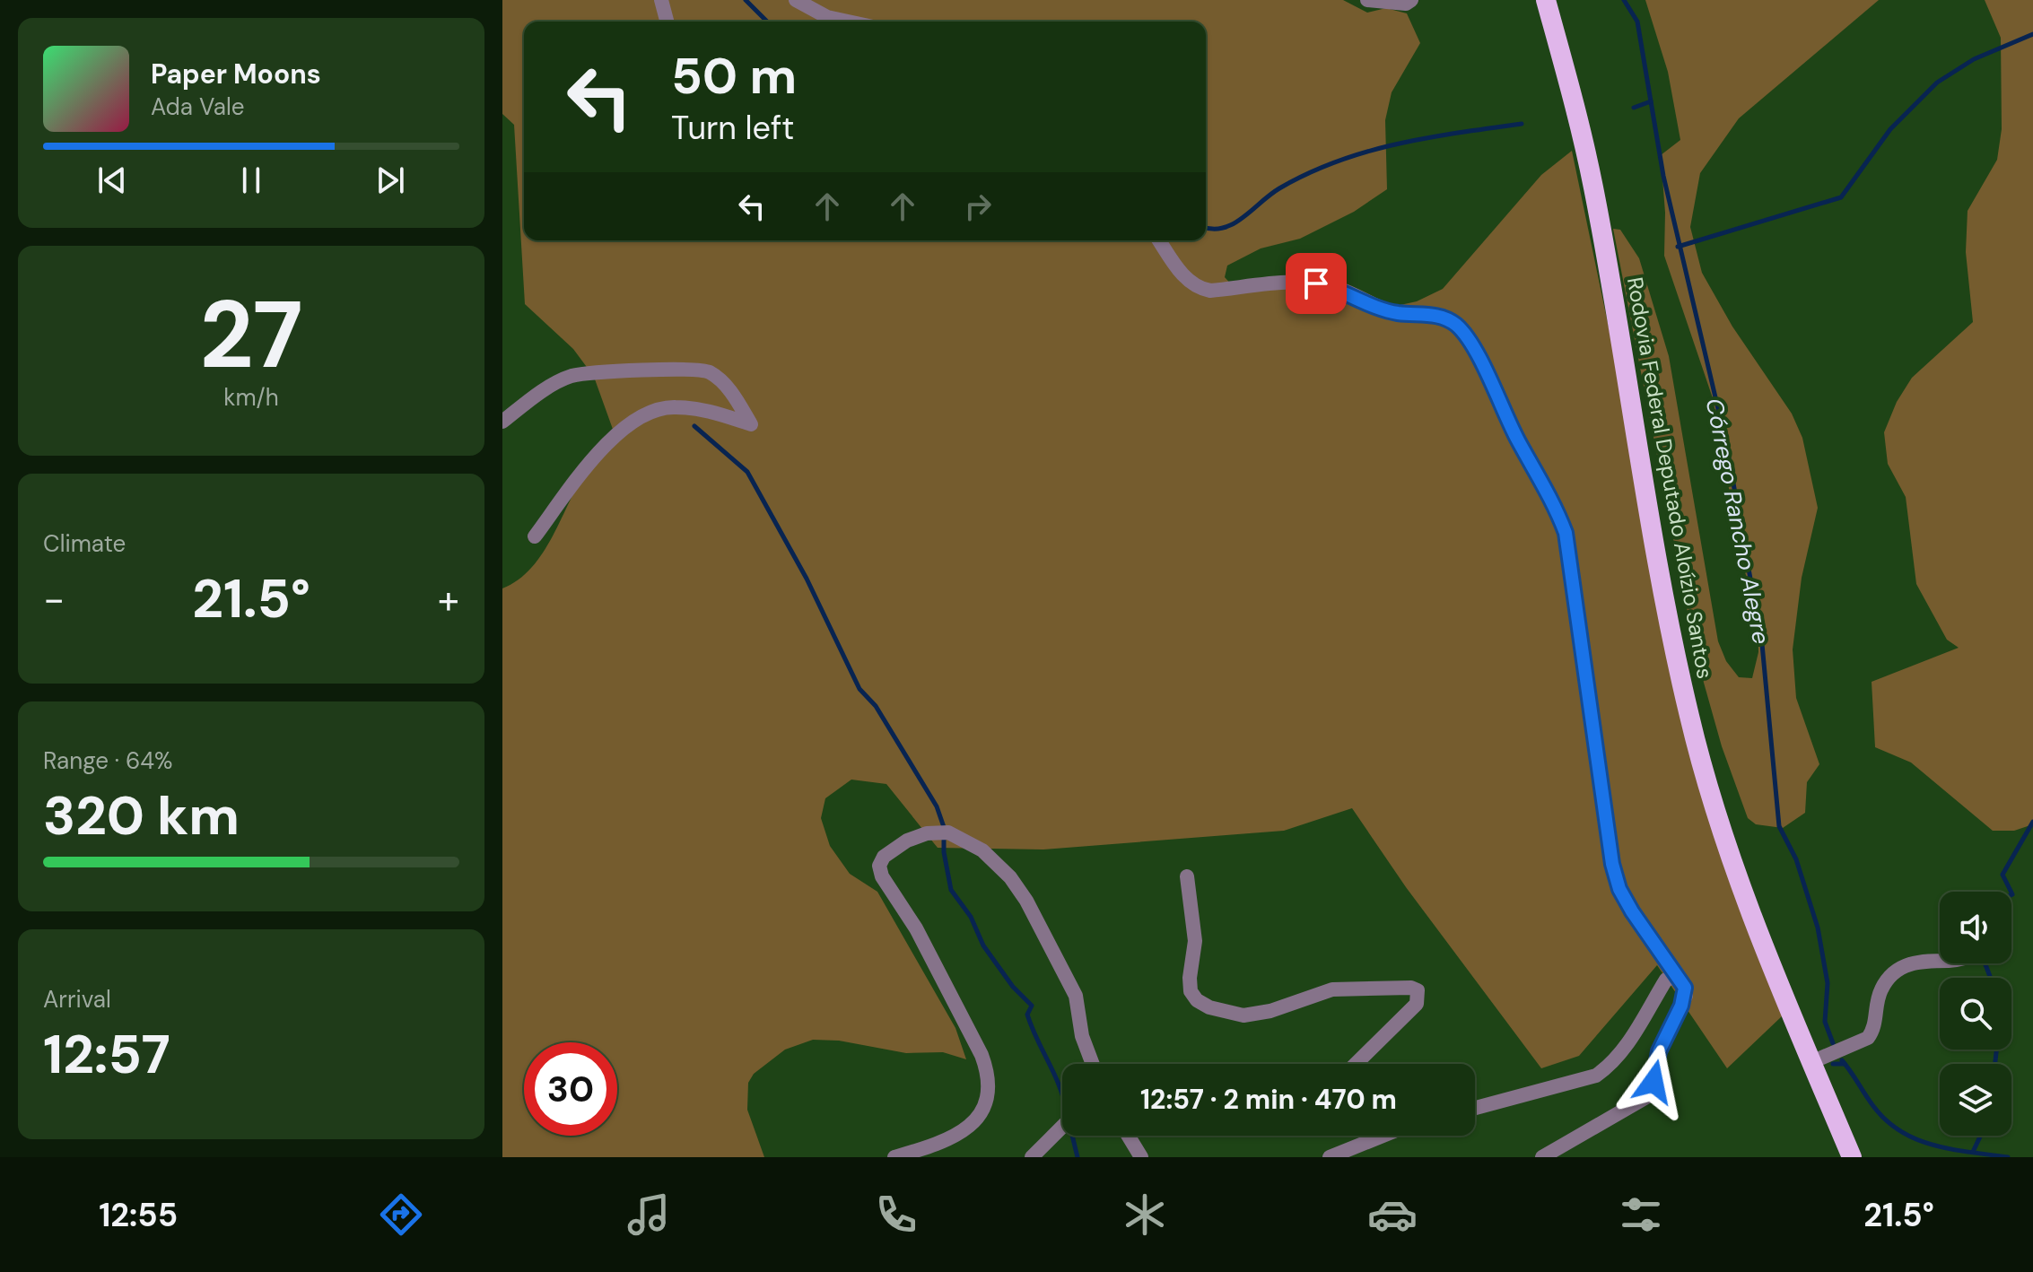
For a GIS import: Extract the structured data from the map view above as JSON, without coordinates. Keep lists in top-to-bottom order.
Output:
{
  "streets": {
    "highway": ["Rodovia Federal Deputado Aloízio Santos"]
  },
  "water": ["Córrego Rancho Alegre"],
  "page": {
    "turn": ["50 m", "Turn left"],
    "song": ["Paper Moons", "Ada Vale"],
    "tile": [
      ["27", "km/h"],
      "Climate",
      ["Range · 64%", "320 km"],
      ["Arrival", "12:57"]
    ],
    "heat": ["−", "21.5°", "+"],
    "limit": "30",
    "trip": "12:57 · 2 min · 470 m",
    "tabs": ["12:55", "21.5°"]
  }
}
